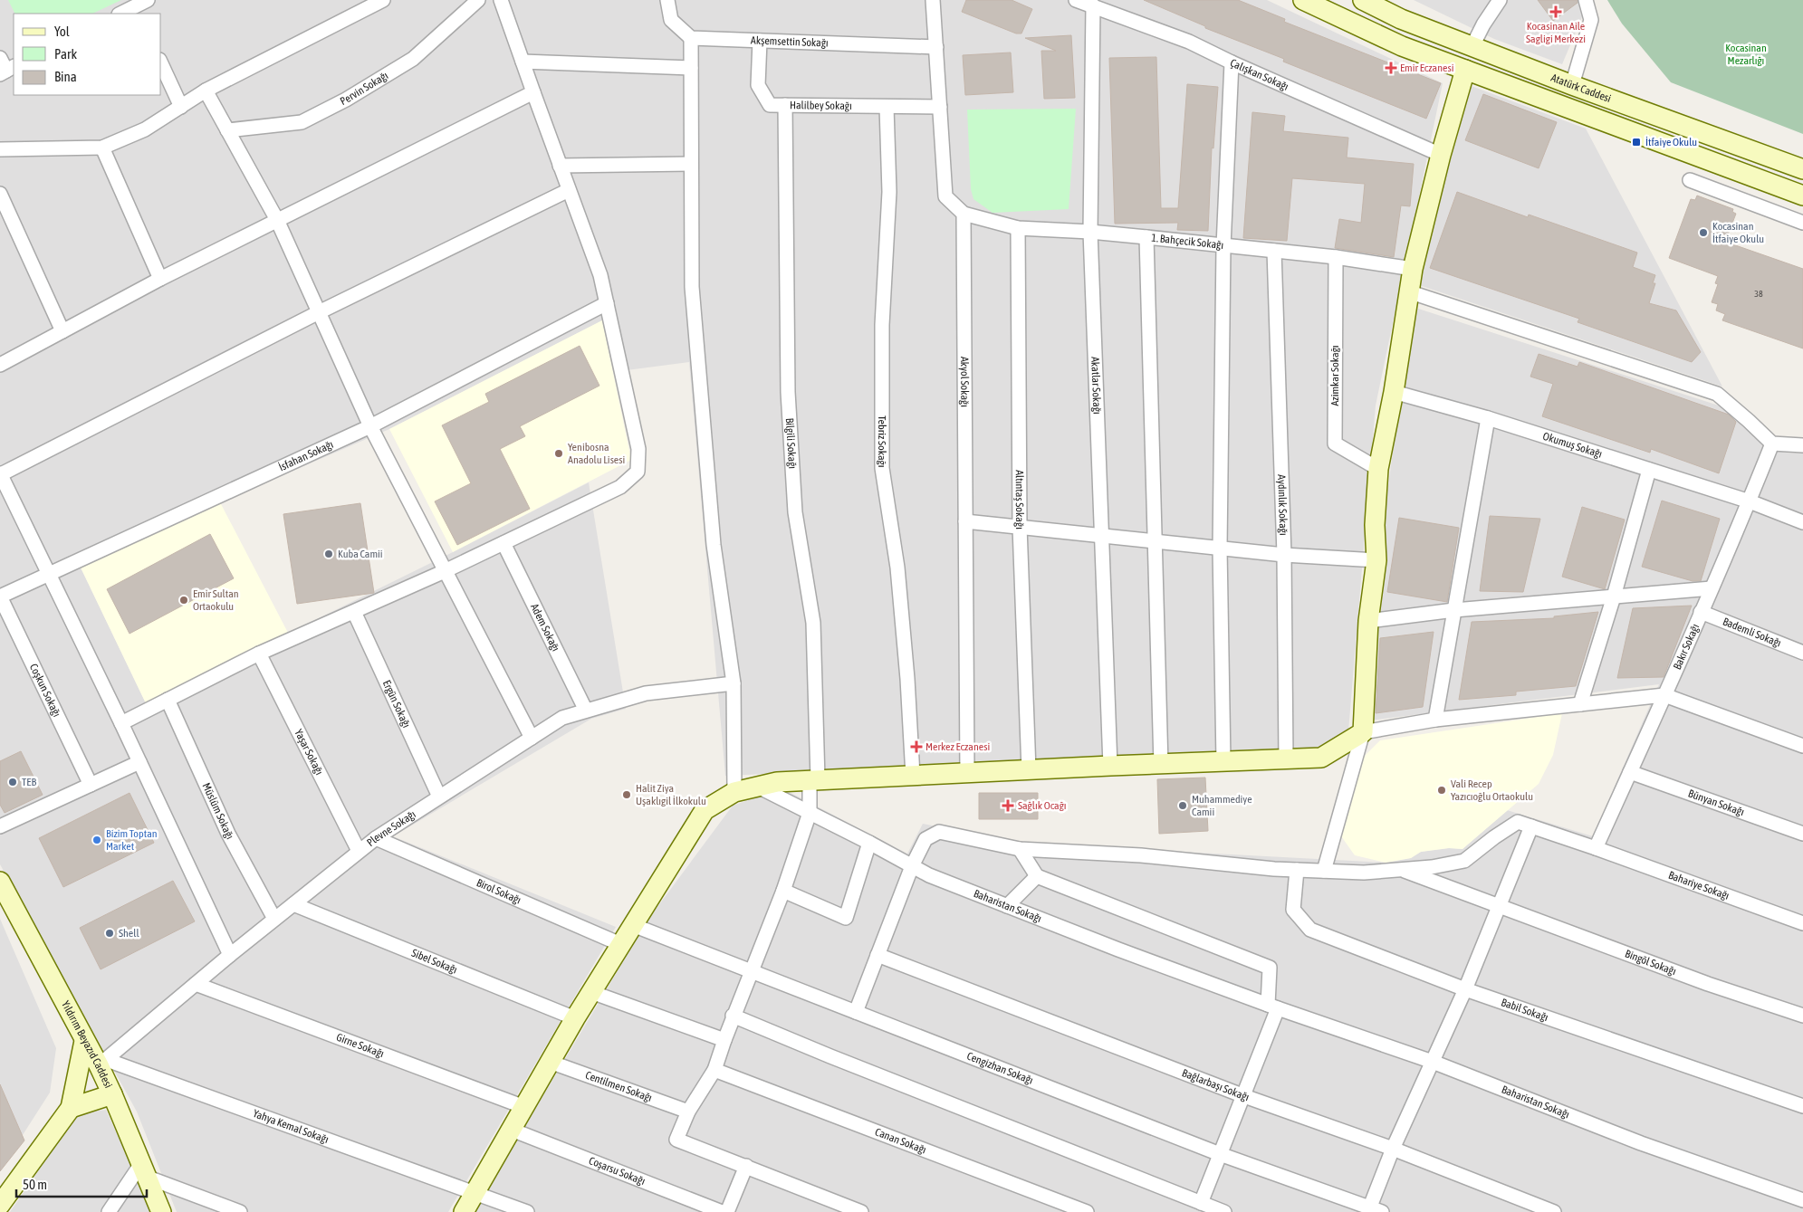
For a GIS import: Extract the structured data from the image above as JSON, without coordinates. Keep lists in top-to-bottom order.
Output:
{
  "streets": {
    "street": [
      "Akşemsettin Sokağı",
      "Çalışkan Sokağı",
      "Atatürk Caddesi",
      "Pervin Sokağı",
      "Halilbey Sokağı",
      "1. Bahçecik Sokağı",
      "Azimkar Sokağı",
      "Akyol Sokağı",
      "Akatlar Sokağı",
      "Tebriz Sokağı",
      "Bilgili Sokağı",
      "Okumuş Sokağı",
      "İsfahan Sokağı",
      "Altıntaş Sokağı",
      "Aydınlık Sokağı",
      "Adem Sokağı",
      "Bademli Sokağı",
      "Bakır Sokağı",
      "Coşkun Sokağı",
      "Ergün Sokağı",
      "Yaşar Sokağı",
      "Bünyan Sokağı",
      "Müslüm Sokağı",
      "Plevne Sokağı",
      "Bahariye Sokağı",
      "Birol Sokağı",
      "Baharistan Sokağı",
      "Sibel Sokağı",
      "Bingöl Sokağı",
      "Babil Sokağı",
      "Yıldırım Beyazıd Caddesi",
      "Girne Sokağı",
      "Cengizhan Sokağı",
      "Bağlarbaşı Sokağı",
      "Centilmen Sokağı",
      "Yahya Kemal Sokağı",
      "Canan Sokağı",
      "Coşarsu Sokağı"
    ]
  },
  "crossings": [
    ["Akşemsettin Sokağı", "Halilbey Sokağı"],
    ["Çalışkan Sokağı", "Akatlar Sokağı"],
    ["Halilbey Sokağı", "Tebriz Sokağı"],
    ["Halilbey Sokağı", "Bilgili Sokağı"],
    ["1. Bahçecik Sokağı", "Azimkar Sokağı"],
    ["1. Bahçecik Sokağı", "Akyol Sokağı"],
    ["1. Bahçecik Sokağı", "Akatlar Sokağı"],
    ["1. Bahçecik Sokağı", "Altıntaş Sokağı"],
    ["1. Bahçecik Sokağı", "Aydınlık Sokağı"],
    ["Bilgili Sokağı", "Baharistan Sokağı"],
    ["Bilgili Sokağı", "Cengizhan Sokağı"],
    ["Bilgili Sokağı", "Centilmen Sokağı"],
    ["Bilgili Sokağı", "Canan Sokağı"],
    ["Okumuş Sokağı", "Bakır Sokağı"],
    ["İsfahan Sokağı", "Coşkun Sokağı"],
    ["Adem Sokağı", "Plevne Sokağı"],
    ["Bademli Sokağı", "Bakır Sokağı"],
    ["Bakır Sokağı", "Bünyan Sokağı"],
    ["Bakır Sokağı", "Bahariye Sokağı"],
    ["Ergün Sokağı", "Plevne Sokağı"],
    ["Yaşar Sokağı", "Plevne Sokağı"],
    ["Müslüm Sokağı", "Plevne Sokağı"],
    ["Plevne Sokağı", "Birol Sokağı"],
    ["Plevne Sokağı", "Sibel Sokağı"],
    ["Plevne Sokağı", "Yıldırım Beyazıd Caddesi"],
    ["Plevne Sokağı", "Girne Sokağı"],
    ["Plevne Sokağı", "Yahya Kemal Sokağı"],
    ["Bahariye Sokağı", "Bingöl Sokağı"],
    ["Yıldırım Beyazıd Caddesi", "Yahya Kemal Sokağı"]
  ],
  "parks": ["Kocasinan Mezarlığı"],
  "places": {
    "health": [
      "Kocasinan Aile Sagligi Merkezi",
      "Emir Eczanesi",
      "Merkez Eczanesi",
      "Sağlık Ocağı"
    ],
    "transit": ["İtfaiye Okulu"],
    "other": [
      "Kocasinan İtfaiye Okulu",
      "Yenibosna Anadolu Lisesi",
      "Kuba Camii",
      "Emir Sultan Ortaokulu",
      "TEB",
      "Vali Recep Yazıcıoğlu Ortaokulu",
      "Halit Ziya Uşaklıgil İlkokulu",
      "Muhammediye Camii",
      "Bizim Toptan Market",
      "Shell"
    ]
  },
  "house_numbers": ["38"],
  "legend": ["Yol", "Park", "Bina"],
  "scale_bar": "50 m"
}
